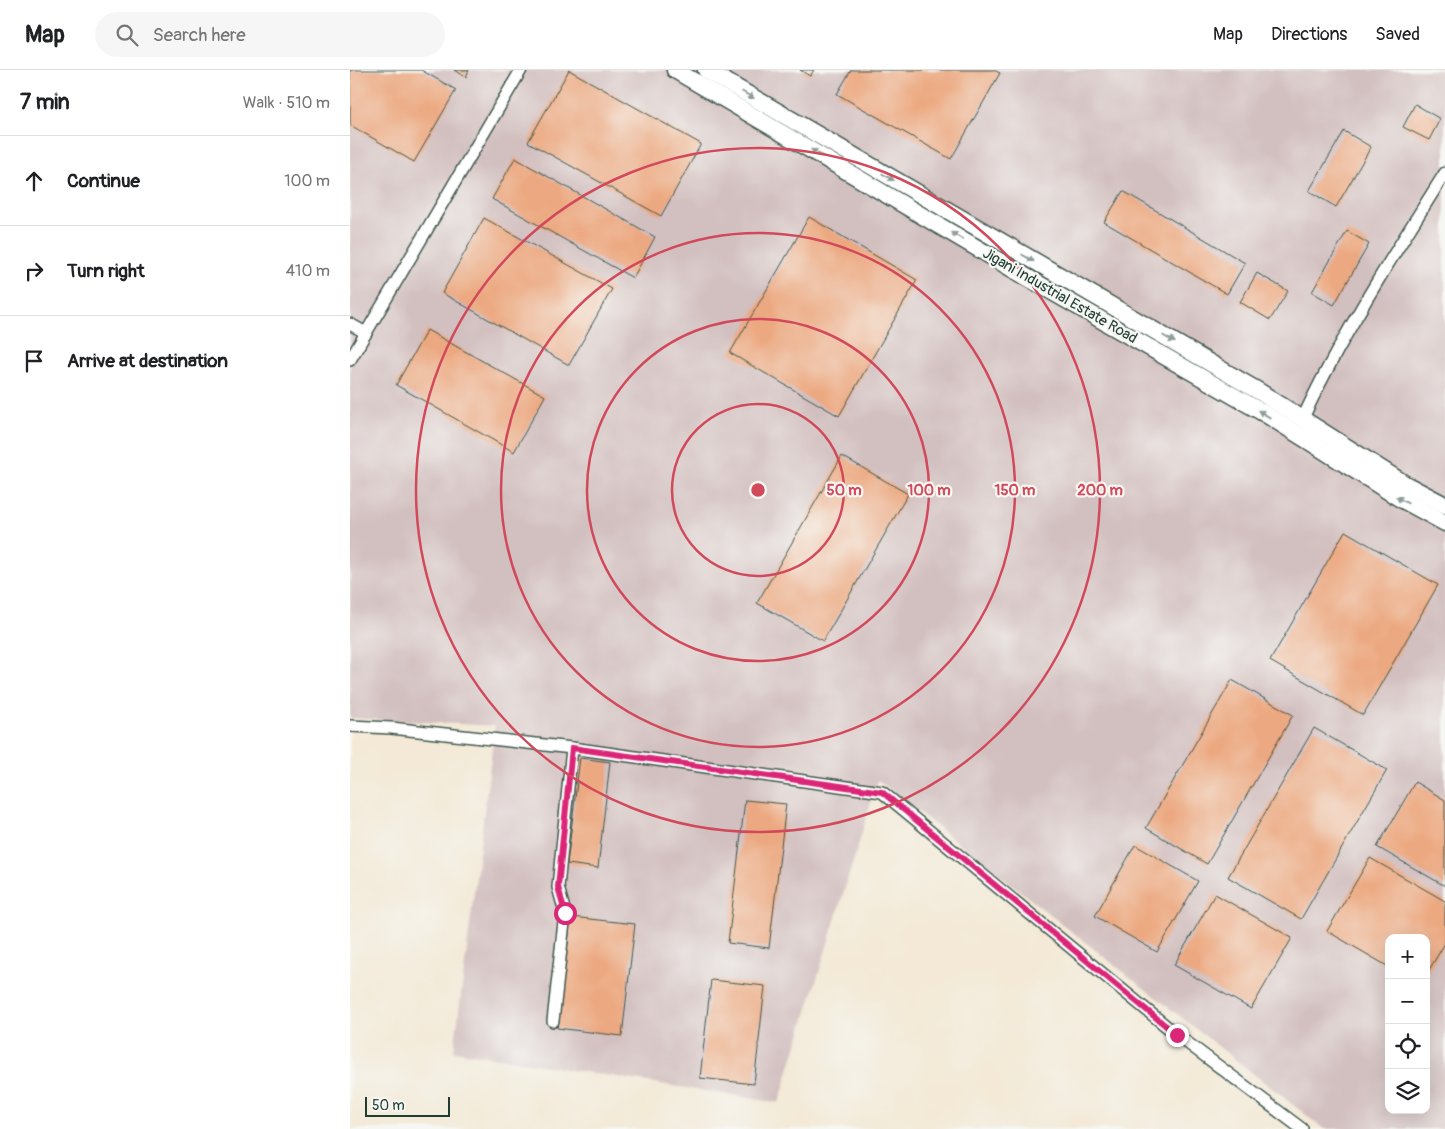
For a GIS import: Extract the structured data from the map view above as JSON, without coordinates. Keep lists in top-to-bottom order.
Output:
{
  "streets": {
    "main road": ["Jigani Industrial Estate Road"]
  },
  "scale_bar": "50 m",
  "page": {
    "header": "Map",
    "search": "Search here",
    "nav": ["Map", "Directions", "Saved"],
    "heading": ["7 min", "Walk · 510 m"],
    "list": [
      ["Continue", "100 m"],
      ["Turn right", "410 m"],
      "Arrive at destination"
    ],
    "map_buttons": ["+", "−"],
    "scale": "50 m"
  },
  "rings": [
    "50 m",
    "100 m",
    "150 m",
    "200 m"
  ]
}
